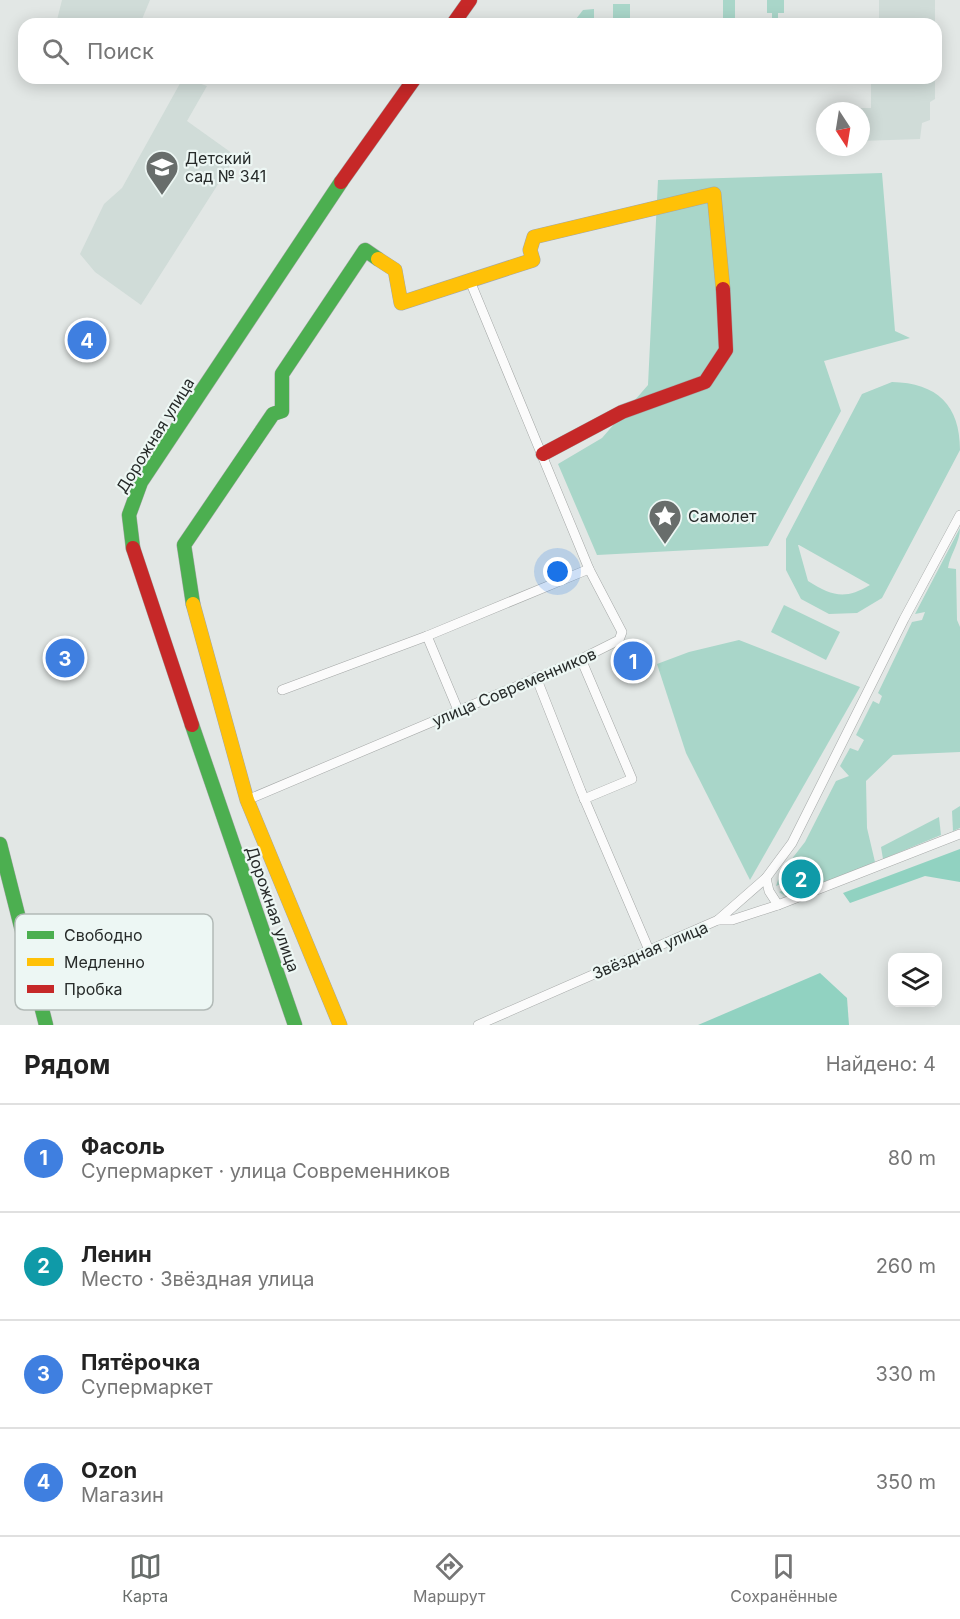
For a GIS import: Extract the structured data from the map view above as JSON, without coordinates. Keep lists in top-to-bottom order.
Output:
{
  "streets": {
    "street": ["Дорожная улица", "улица Современников", "Звёздная улица"]
  },
  "places": {
    "school or university": ["Детский сад № 341"],
    "place": ["Самолет"]
  },
  "legend": ["Свободно", "Медленно", "Пробка"],
  "north": "bottom",
  "page": {
    "search": "Поиск",
    "pins": [
      "4",
      "3",
      "1",
      "2"
    ],
    "heading": ["Рядом", "Найдено: 4"],
    "list": [
      {
        "mark": "1",
        "name": "Фасоль",
        "note": "Супермаркет · улица Современников",
        "value": "80 m"
      },
      {
        "mark": "2",
        "name": "Ленин",
        "note": "Место · Звёздная улица",
        "value": "260 m"
      },
      {
        "mark": "3",
        "name": "Пятёрочка",
        "note": "Супермаркет",
        "value": "330 m"
      },
      {
        "mark": "4",
        "name": "Ozon",
        "note": "Магазин",
        "value": "350 m"
      }
    ],
    "nav": ["Карта", "Маршрут", "Сохранённые"]
  }
}
